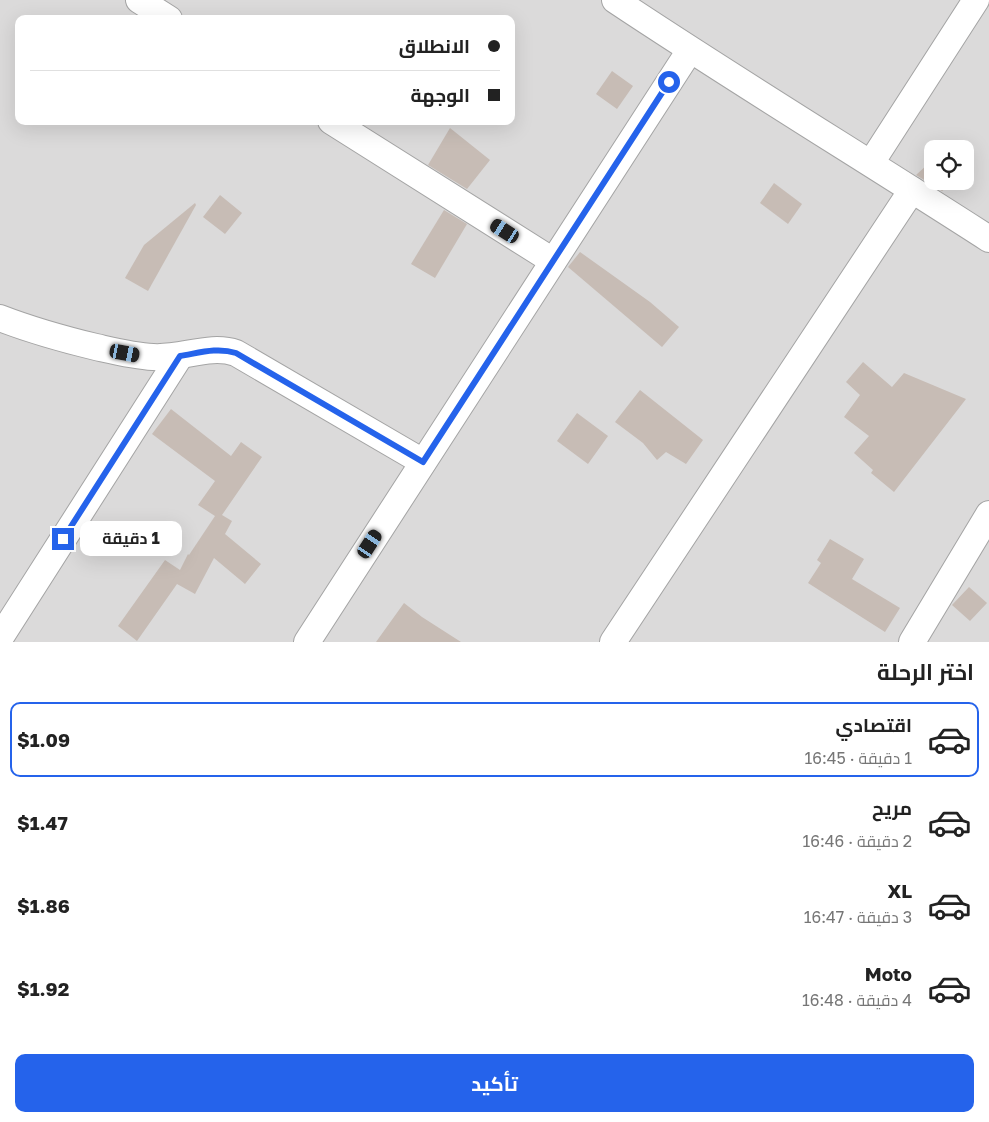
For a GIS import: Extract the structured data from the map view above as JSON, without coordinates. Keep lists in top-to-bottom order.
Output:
{
  "page": {
    "banner": ["الانطلاق", "الوجهة"],
    "bubble": "1 دقيقة",
    "heading": "اختر الرحلة",
    "list": [
      {
        "name": "اقتصادي",
        "note": "1 دقيقة · 16:45",
        "value": "$1.09"
      },
      {
        "name": "مريح",
        "note": "2 دقيقة · 16:46",
        "value": "$1.47"
      },
      {
        "name": "XL",
        "note": "3 دقيقة · 16:47",
        "value": "$1.86"
      },
      {
        "name": "Moto",
        "note": "4 دقيقة · 16:48",
        "value": "$1.92"
      }
    ],
    "buttons": "تأكيد"
  }
}
